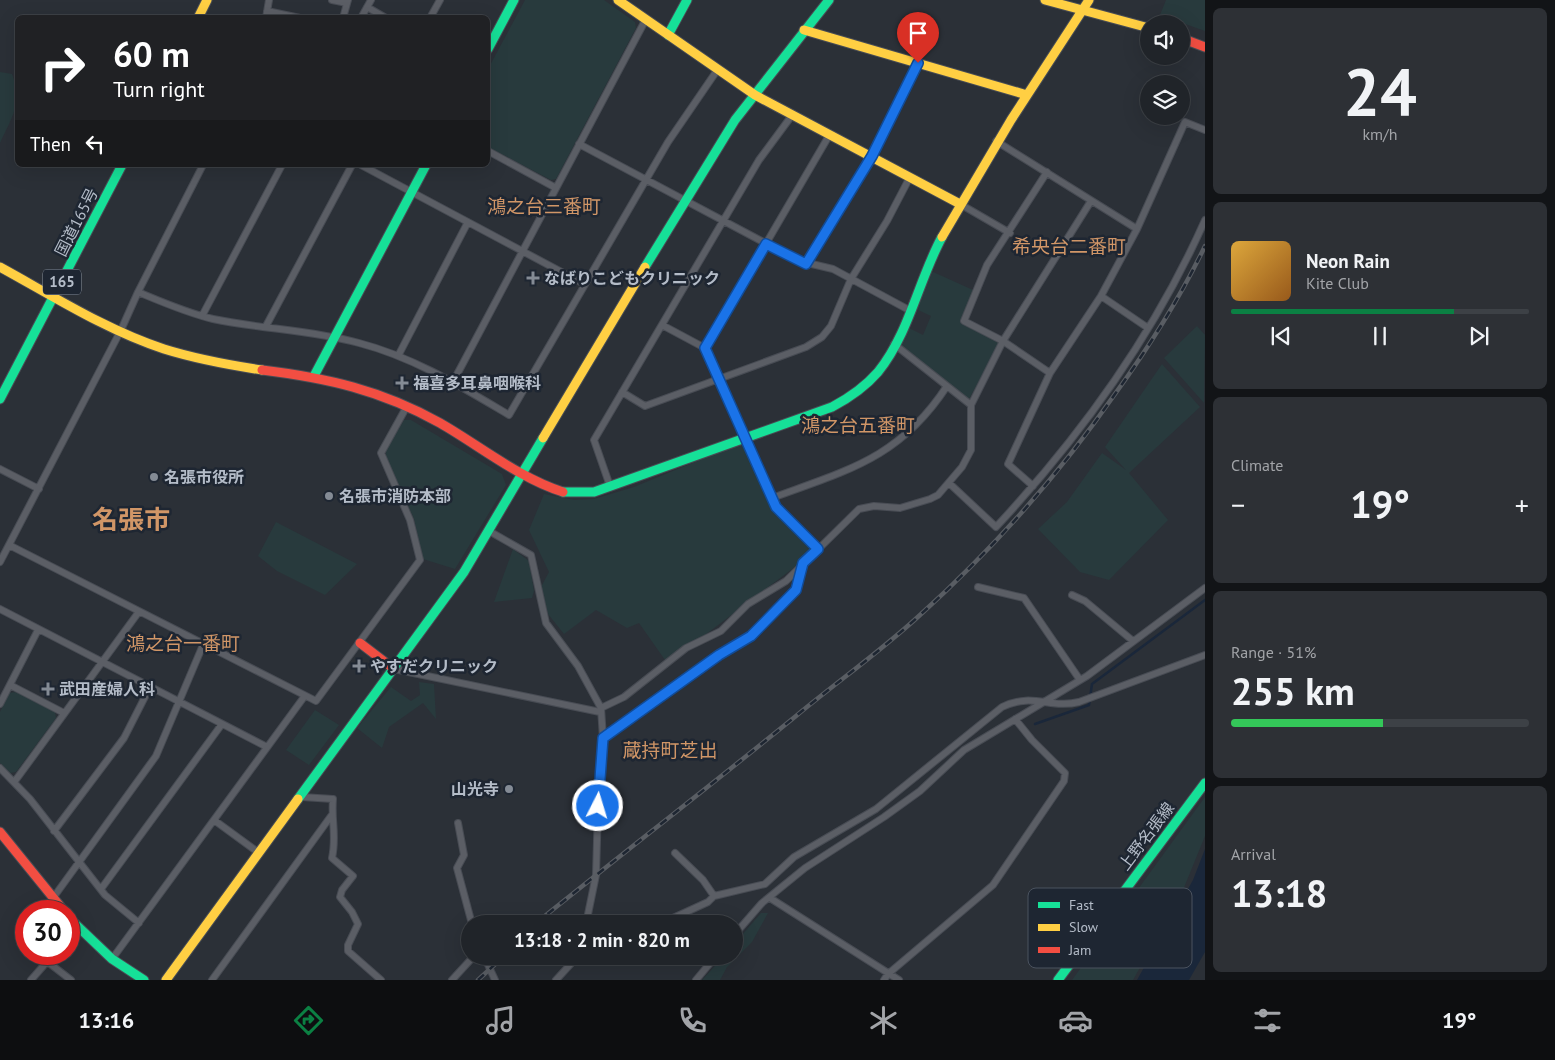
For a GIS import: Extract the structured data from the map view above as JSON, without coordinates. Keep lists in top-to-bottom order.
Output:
{
  "streets": {
    "main road": ["国道165号", "165", "上野名張線"]
  },
  "districts": [
    "鴻之台三番町",
    "希央台二番町",
    "鴻之台五番町",
    "名張市",
    "鴻之台一番町",
    "蔵持町芝出"
  ],
  "places": {
    "health": [
      "なばりこどもクリニック",
      "福喜多耳鼻咽喉科",
      "やすだクリニック",
      "武田産婦人科"
    ],
    "other": ["名張市役所", "名張市消防本部", "山光寺"]
  },
  "legend": ["Fast", "Slow", "Jam"],
  "page": {
    "tile": [
      ["24", "km/h"],
      "Climate",
      ["Range · 51%", "255 km"],
      ["Arrival", "13:18"]
    ],
    "turn": ["60 m", "Turn right"],
    "then": "Then",
    "song": ["Neon Rain", "Kite Club"],
    "heat": ["−", "19°", "+"],
    "limit": "30",
    "trip": "13:18 · 2 min · 820 m",
    "tabs": ["13:16", "19°"]
  }
}
